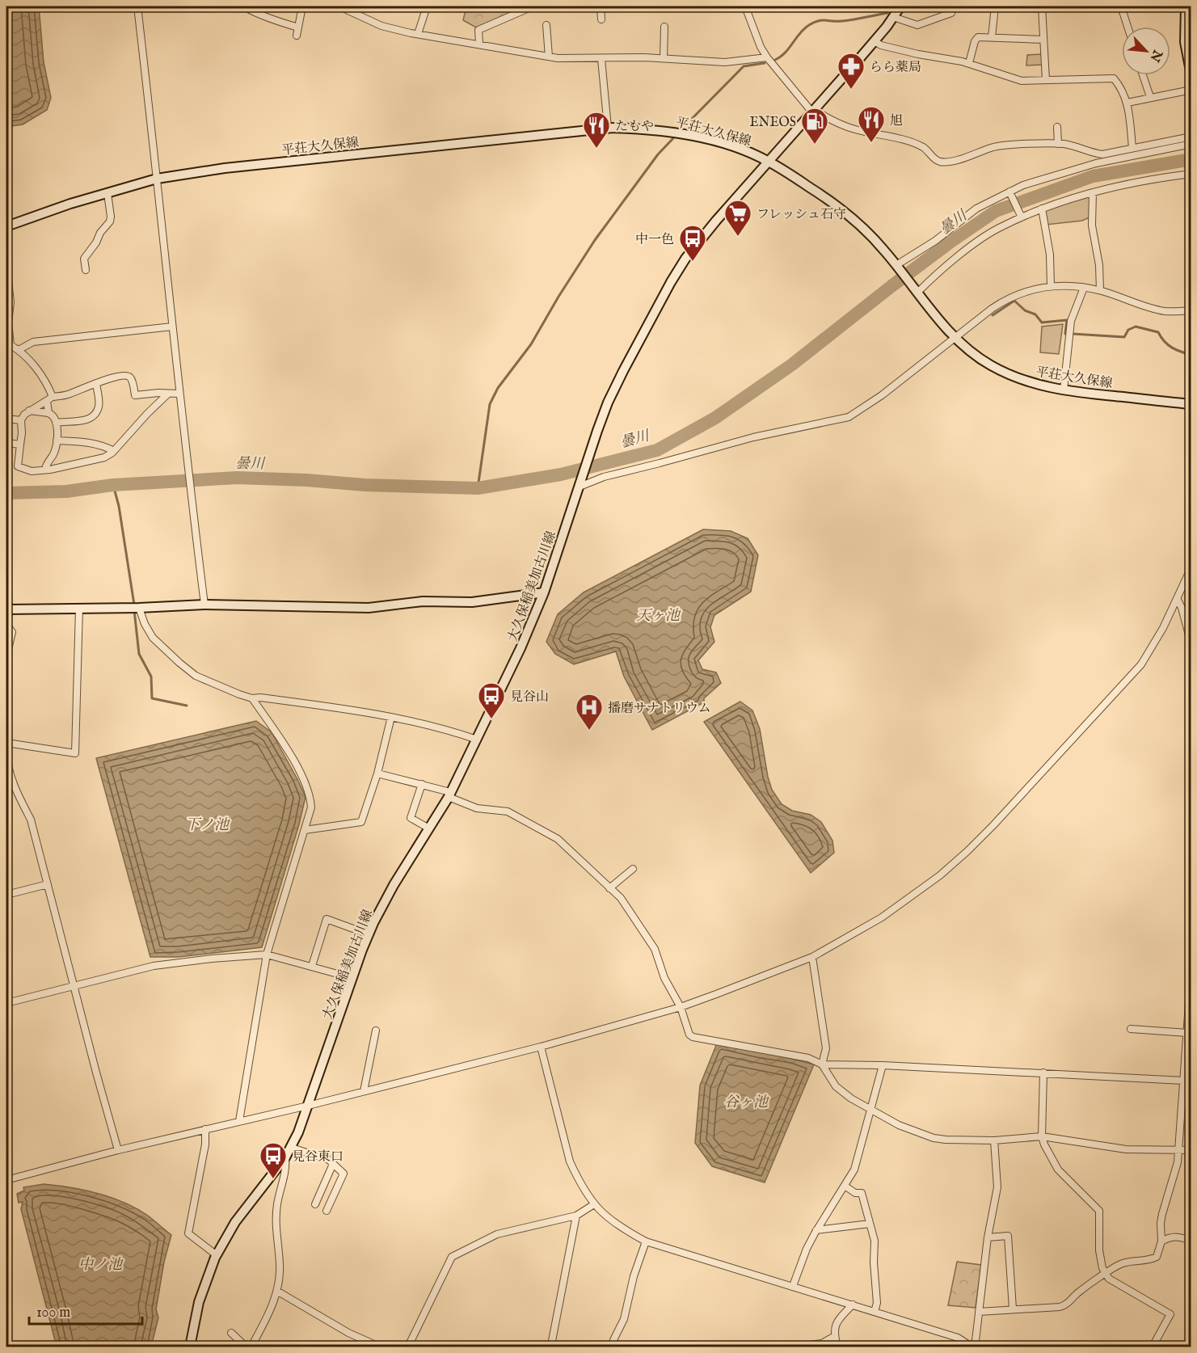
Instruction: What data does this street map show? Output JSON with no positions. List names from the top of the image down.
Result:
{
  "streets": {
    "main road": ["平荘大久保線", "大久保稲美加古川線"]
  },
  "crossings": [
    ["平荘大久保線", "大久保稲美加古川線"]
  ],
  "water": [
    "曇川",
    "天ヶ池",
    "下ノ池",
    "谷ヶ池",
    "中ノ池"
  ],
  "places": {
    "pharmacy": ["らら薬局"],
    "restaurant": ["旭", "たもや"],
    "fuel station": ["ENEOS"],
    "supermarket": ["フレッシュ石守"],
    "bus stop": ["中一色", "見谷山", "見谷東口"],
    "hospital": ["播磨サナトリウム"]
  },
  "scale_bar": "100 m",
  "north": "bottom right"
}
